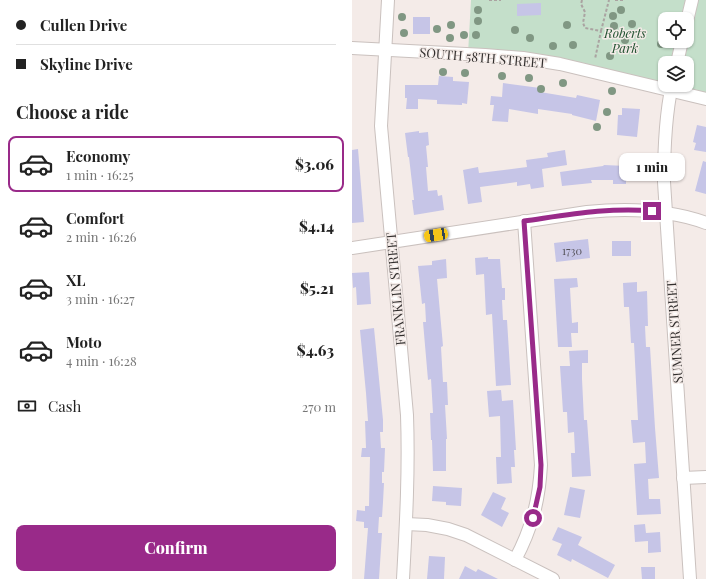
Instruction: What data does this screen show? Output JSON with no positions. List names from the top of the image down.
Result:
{
  "streets": {
    "street": ["SOUTH 58TH STREET", "FRANKLIN STREET", "SUMNER STREET"]
  },
  "crossings": [
    ["SOUTH 58TH STREET", "FRANKLIN STREET"]
  ],
  "parks": ["Roberts Park"],
  "house_numbers": ["1730"],
  "page": {
    "banner": ["Cullen Drive", "Skyline Drive"],
    "heading": "Choose a ride",
    "list": [
      {
        "name": "Economy",
        "note": "1 min · 16:25",
        "value": "$3.06"
      },
      {
        "name": "Comfort",
        "note": "2 min · 16:26",
        "value": "$4.14"
      },
      {
        "name": "XL",
        "note": "3 min · 16:27",
        "value": "$5.21"
      },
      {
        "name": "Moto",
        "note": "4 min · 16:28",
        "value": "$4.63"
      }
    ],
    "bubble": "1 min",
    "pay": ["Cash", "270 m"],
    "buttons": "Confirm"
  }
}
